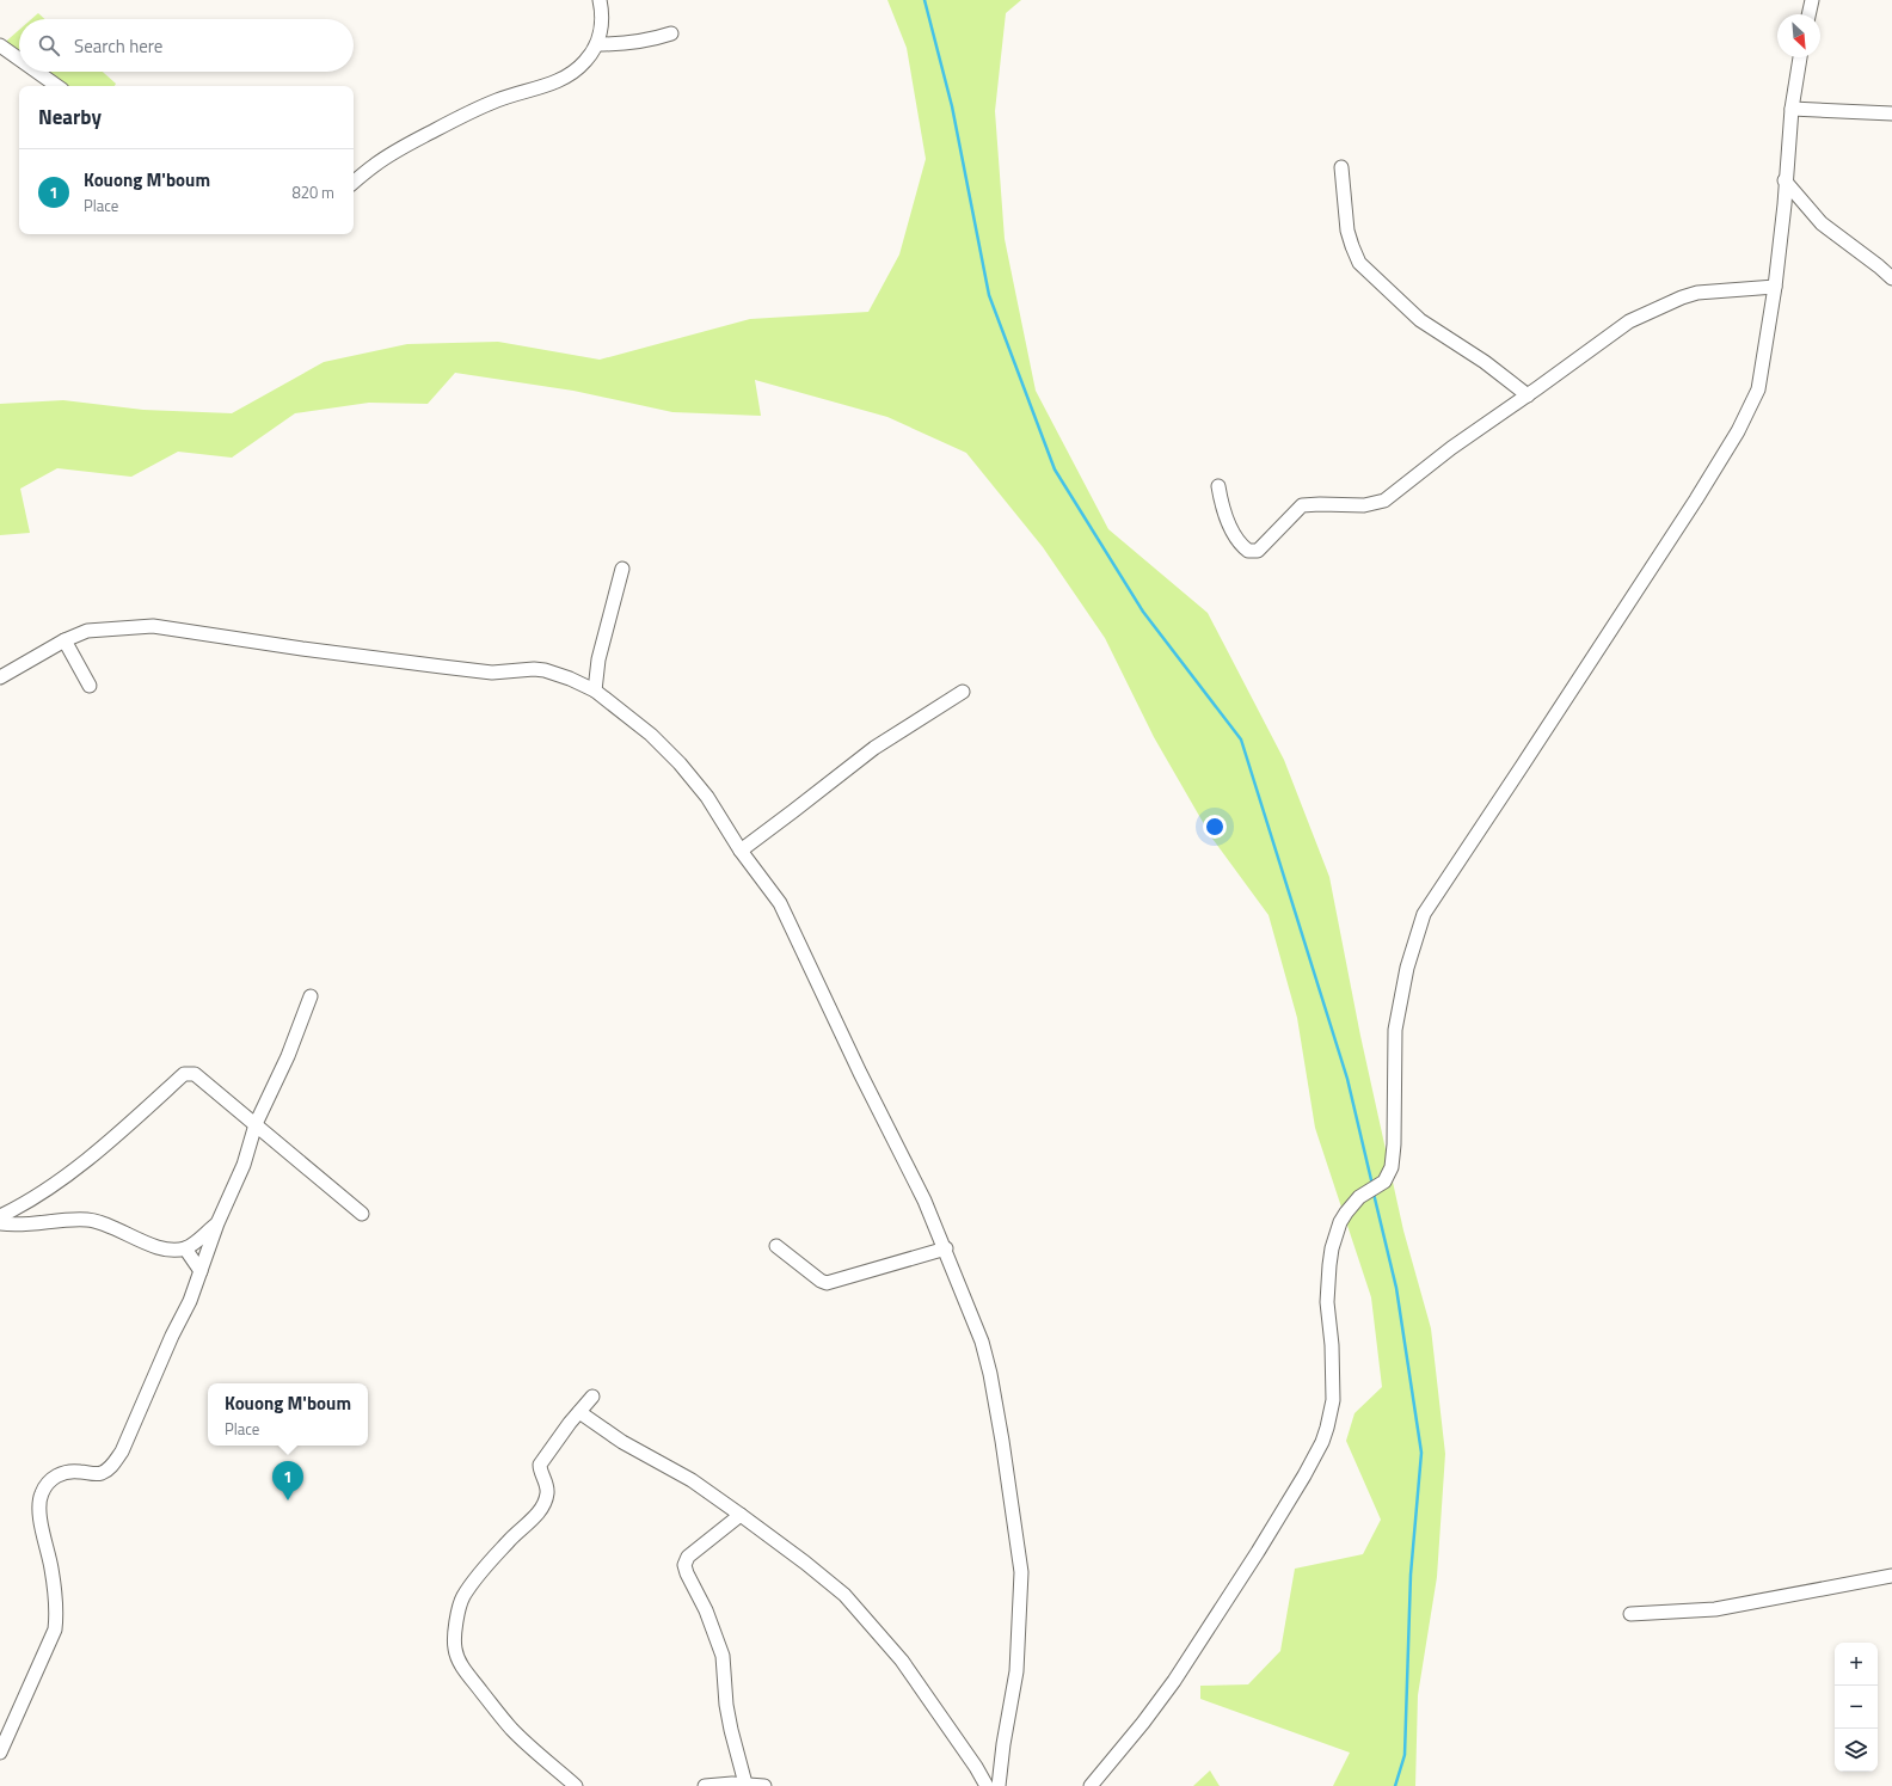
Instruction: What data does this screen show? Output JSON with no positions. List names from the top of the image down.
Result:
{
  "north": "bottom right",
  "page": {
    "search": "Search here",
    "heading": "Nearby",
    "list": [
      {
        "mark": "1",
        "name": "Kouong M'boum",
        "note": "Place",
        "value": "820 m"
      }
    ],
    "popup": ["Kouong M'boum", "Place"],
    "pins": "1",
    "map_buttons": ["+", "−"]
  }
}
